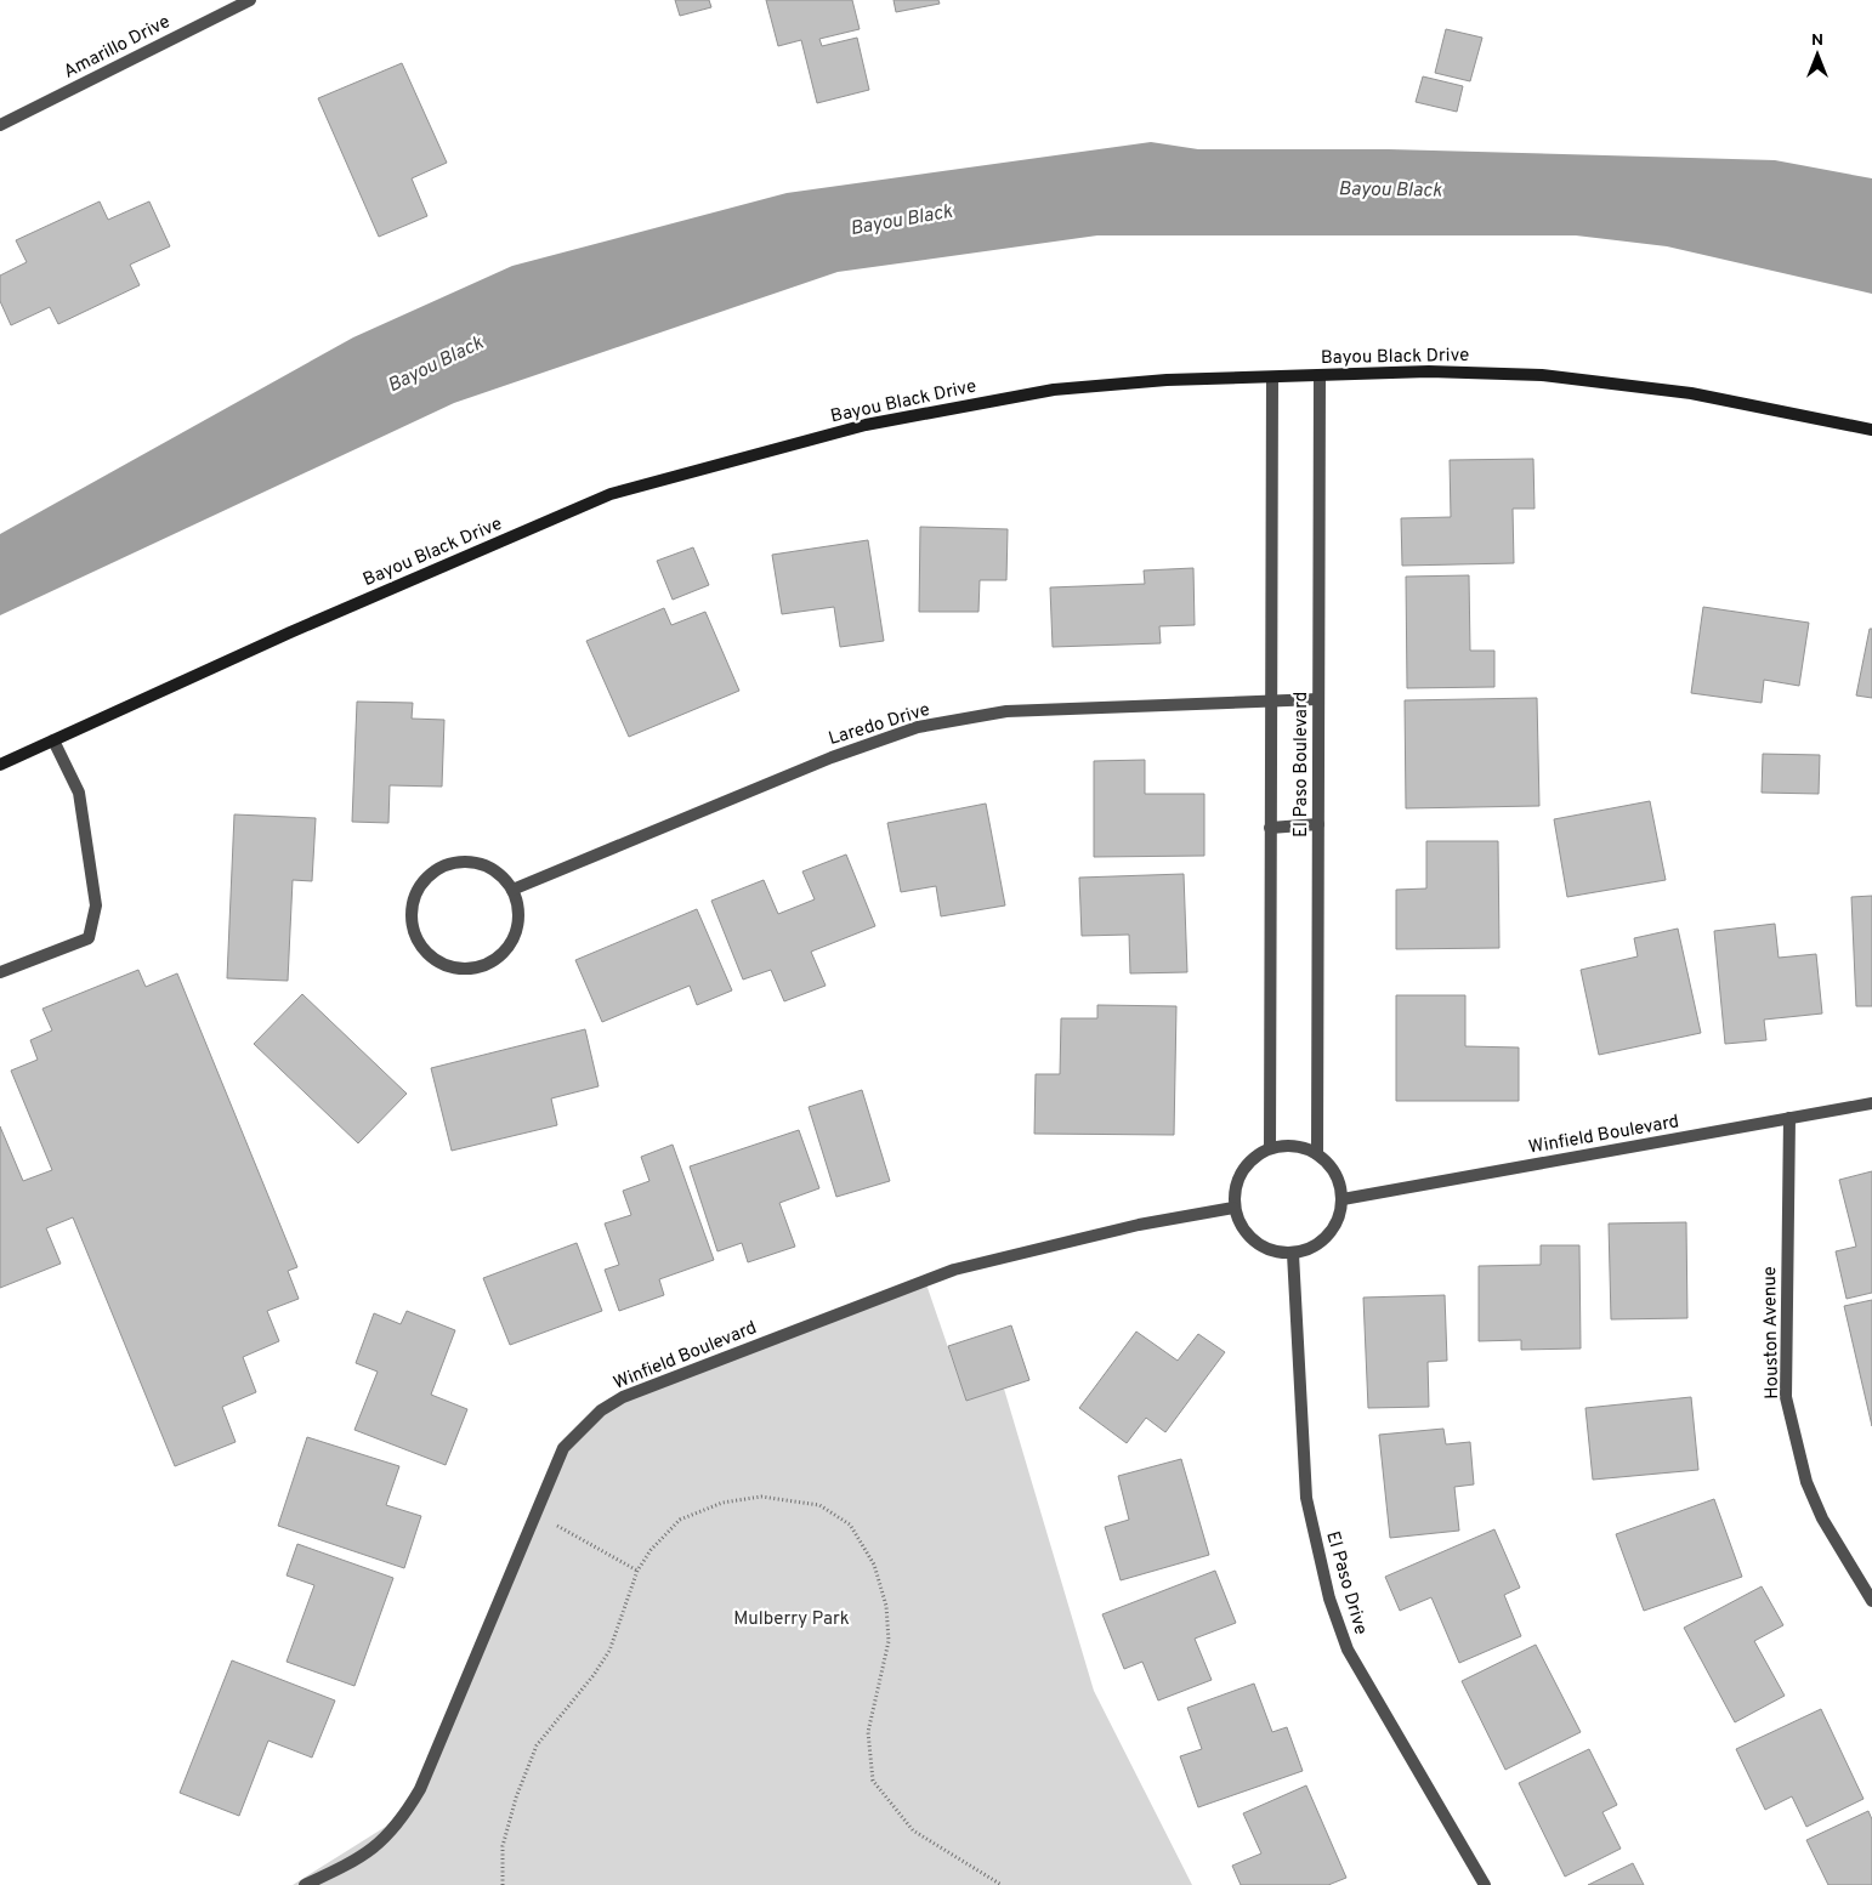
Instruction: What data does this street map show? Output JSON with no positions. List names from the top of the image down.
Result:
{
  "streets": {
    "main road": ["Bayou Black Drive"],
    "street": [
      "Amarillo Drive",
      "Laredo Drive",
      "El Paso Boulevard",
      "Winfield Boulevard",
      "Houston Avenue",
      "El Paso Drive"
    ]
  },
  "crossings": [
    ["Bayou Black Drive", "El Paso Boulevard"],
    ["Laredo Drive", "El Paso Boulevard"],
    ["El Paso Boulevard", "Winfield Boulevard"],
    ["El Paso Boulevard", "El Paso Drive"],
    ["Winfield Boulevard", "Houston Avenue"],
    ["Winfield Boulevard", "El Paso Drive"]
  ],
  "water": ["Bayou Black"],
  "parks": ["Mulberry Park"],
  "north": "top"
}
